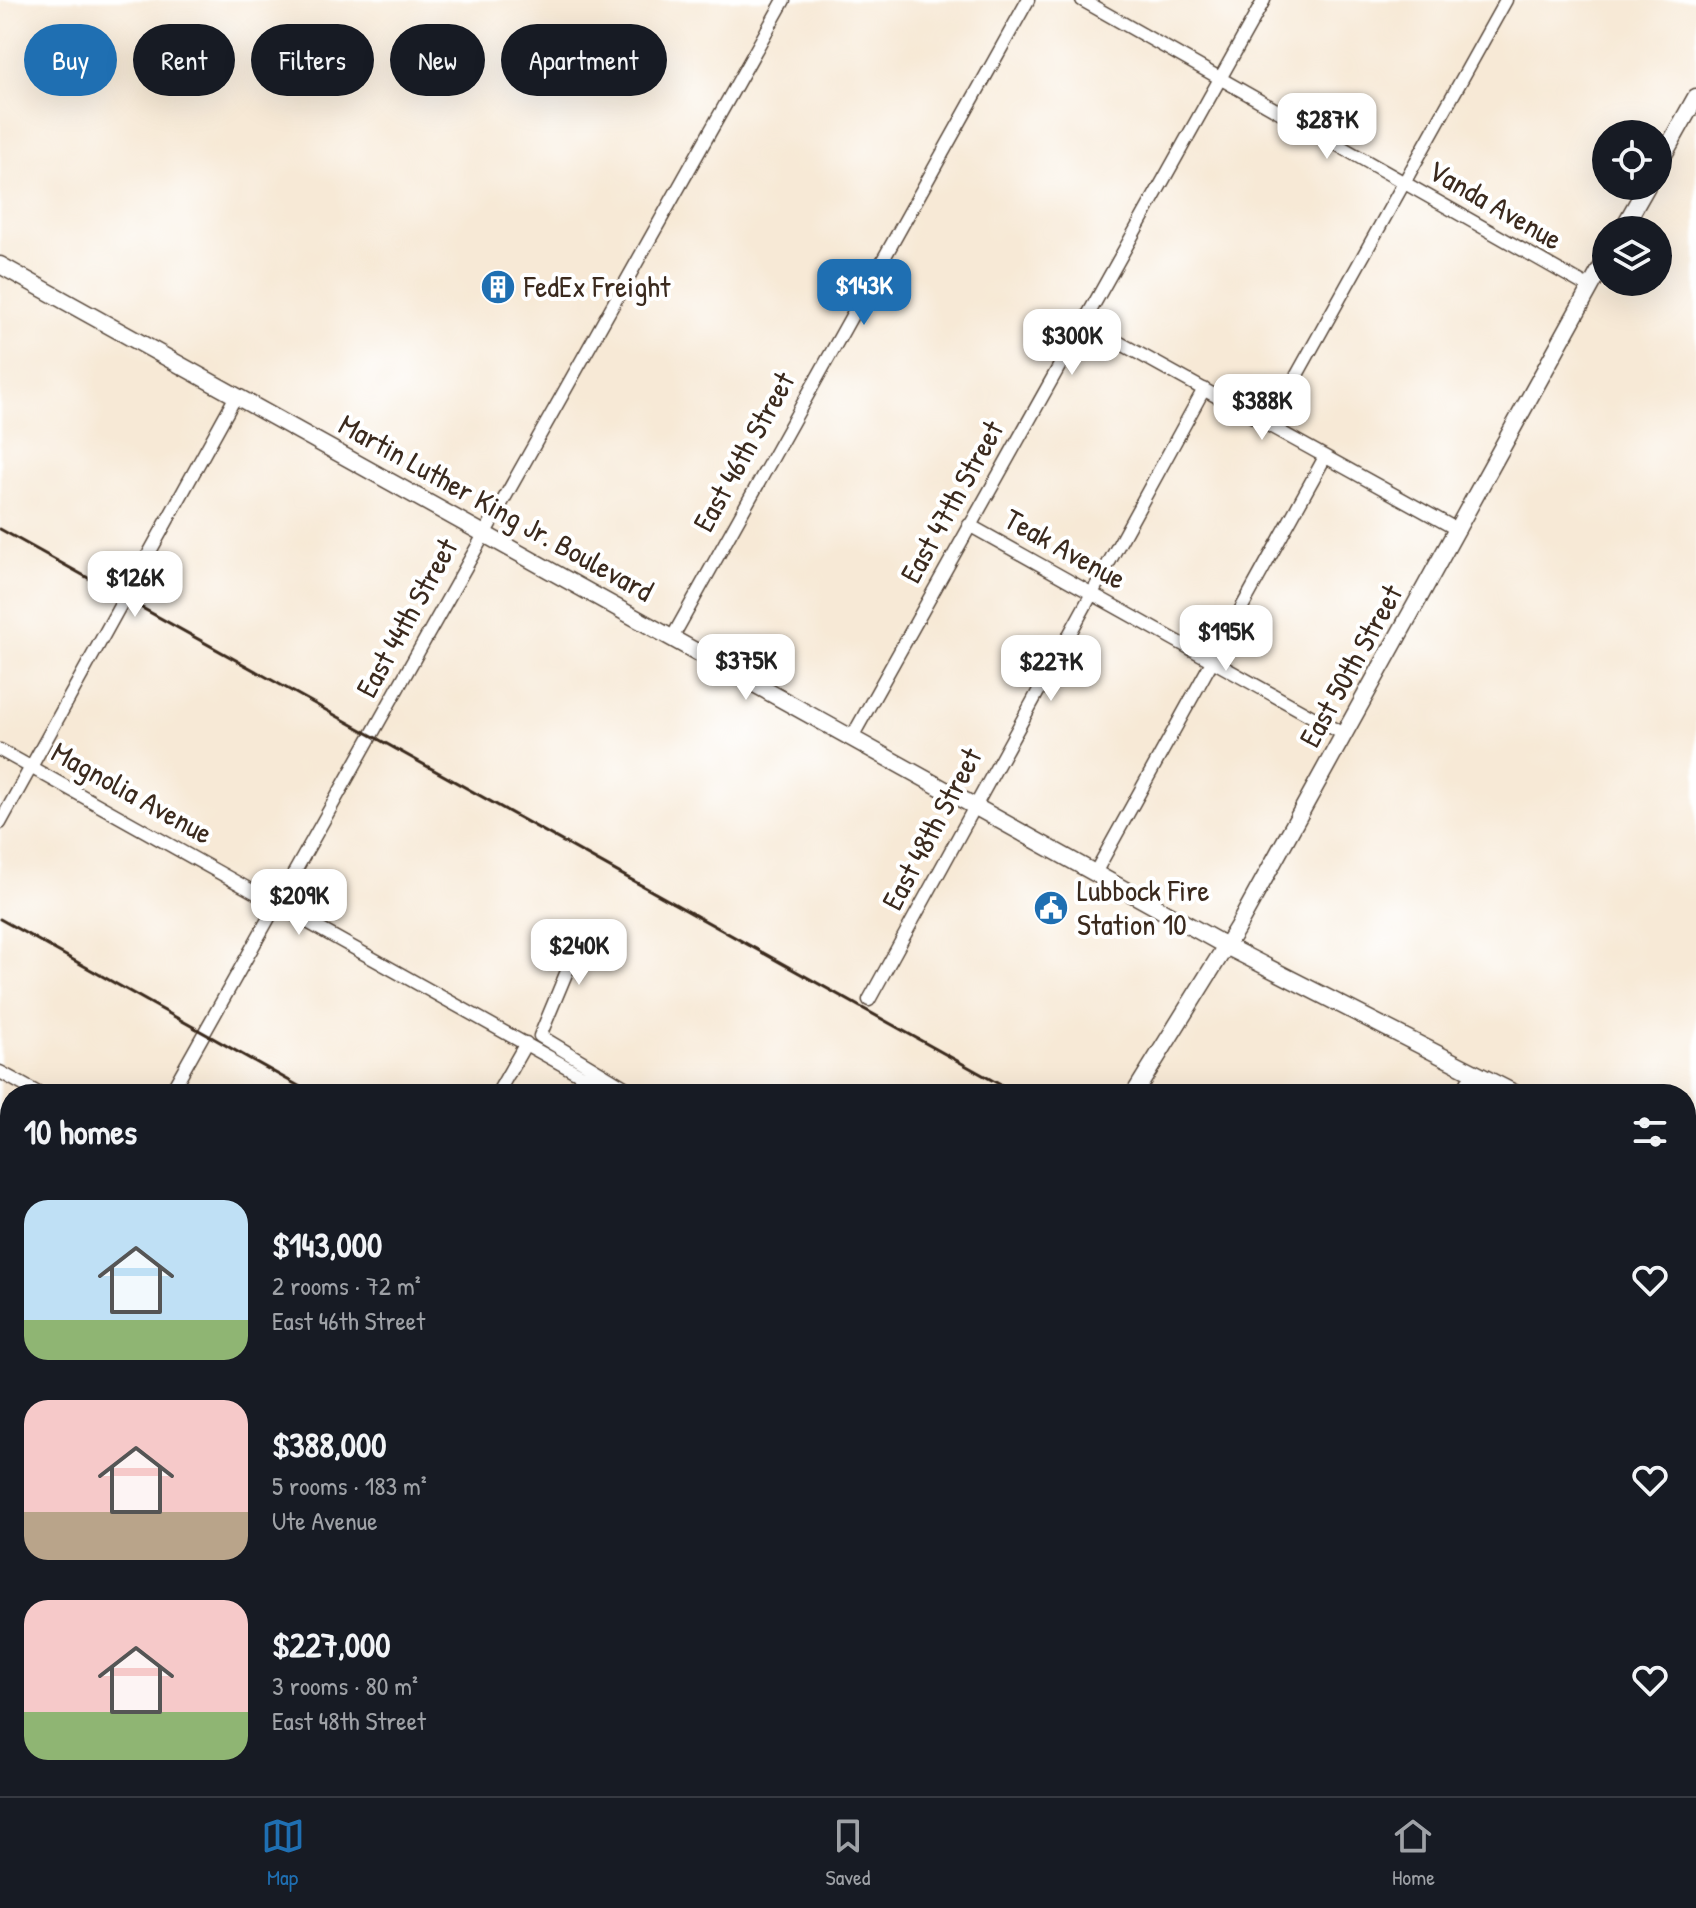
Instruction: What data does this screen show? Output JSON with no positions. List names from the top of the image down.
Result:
{
  "streets": {
    "main road": ["Martin Luther King Jr. Boulevard", "East 50th Street"],
    "street": [
      "Vanda Avenue",
      "East 46th Street",
      "East 47th Street",
      "Teak Avenue",
      "East 44th Street",
      "Magnolia Avenue",
      "East 48th Street"
    ]
  },
  "crossings": [
    ["Vanda Avenue", "East 47th Street"],
    ["Vanda Avenue", "East 50th Street"],
    ["East 46th Street", "Martin Luther King Jr. Boulevard"],
    ["East 47th Street", "Martin Luther King Jr. Boulevard"],
    ["East 47th Street", "Teak Avenue"],
    ["Martin Luther King Jr. Boulevard", "East 44th Street"],
    ["Martin Luther King Jr. Boulevard", "East 50th Street"],
    ["Martin Luther King Jr. Boulevard", "East 48th Street"],
    ["Teak Avenue", "East 50th Street"],
    ["Teak Avenue", "East 48th Street"],
    ["East 44th Street", "Magnolia Avenue"]
  ],
  "places": {
    "building": ["FedEx Freight"],
    "public building": ["Lubbock Fire Station 10"]
  },
  "page": {
    "chip": [
      "Buy",
      "Rent",
      "Filters",
      "New",
      "Apartment"
    ],
    "price": [
      "$287K",
      "$143K",
      "$300K",
      "$388K",
      "$126K",
      "$195K",
      "$375K",
      "$227K",
      "$209K",
      "$240K"
    ],
    "heading": "10 homes",
    "list": [
      {
        "name": "$143,000",
        "note": "2 rooms · 72 m² · East 46th Street"
      },
      {
        "name": "$388,000",
        "note": "5 rooms · 183 m² · Ute Avenue"
      },
      {
        "name": "$227,000",
        "note": "3 rooms · 80 m² · East 48th Street"
      }
    ],
    "tabs": ["Map", "Saved", "Home"]
  }
}
